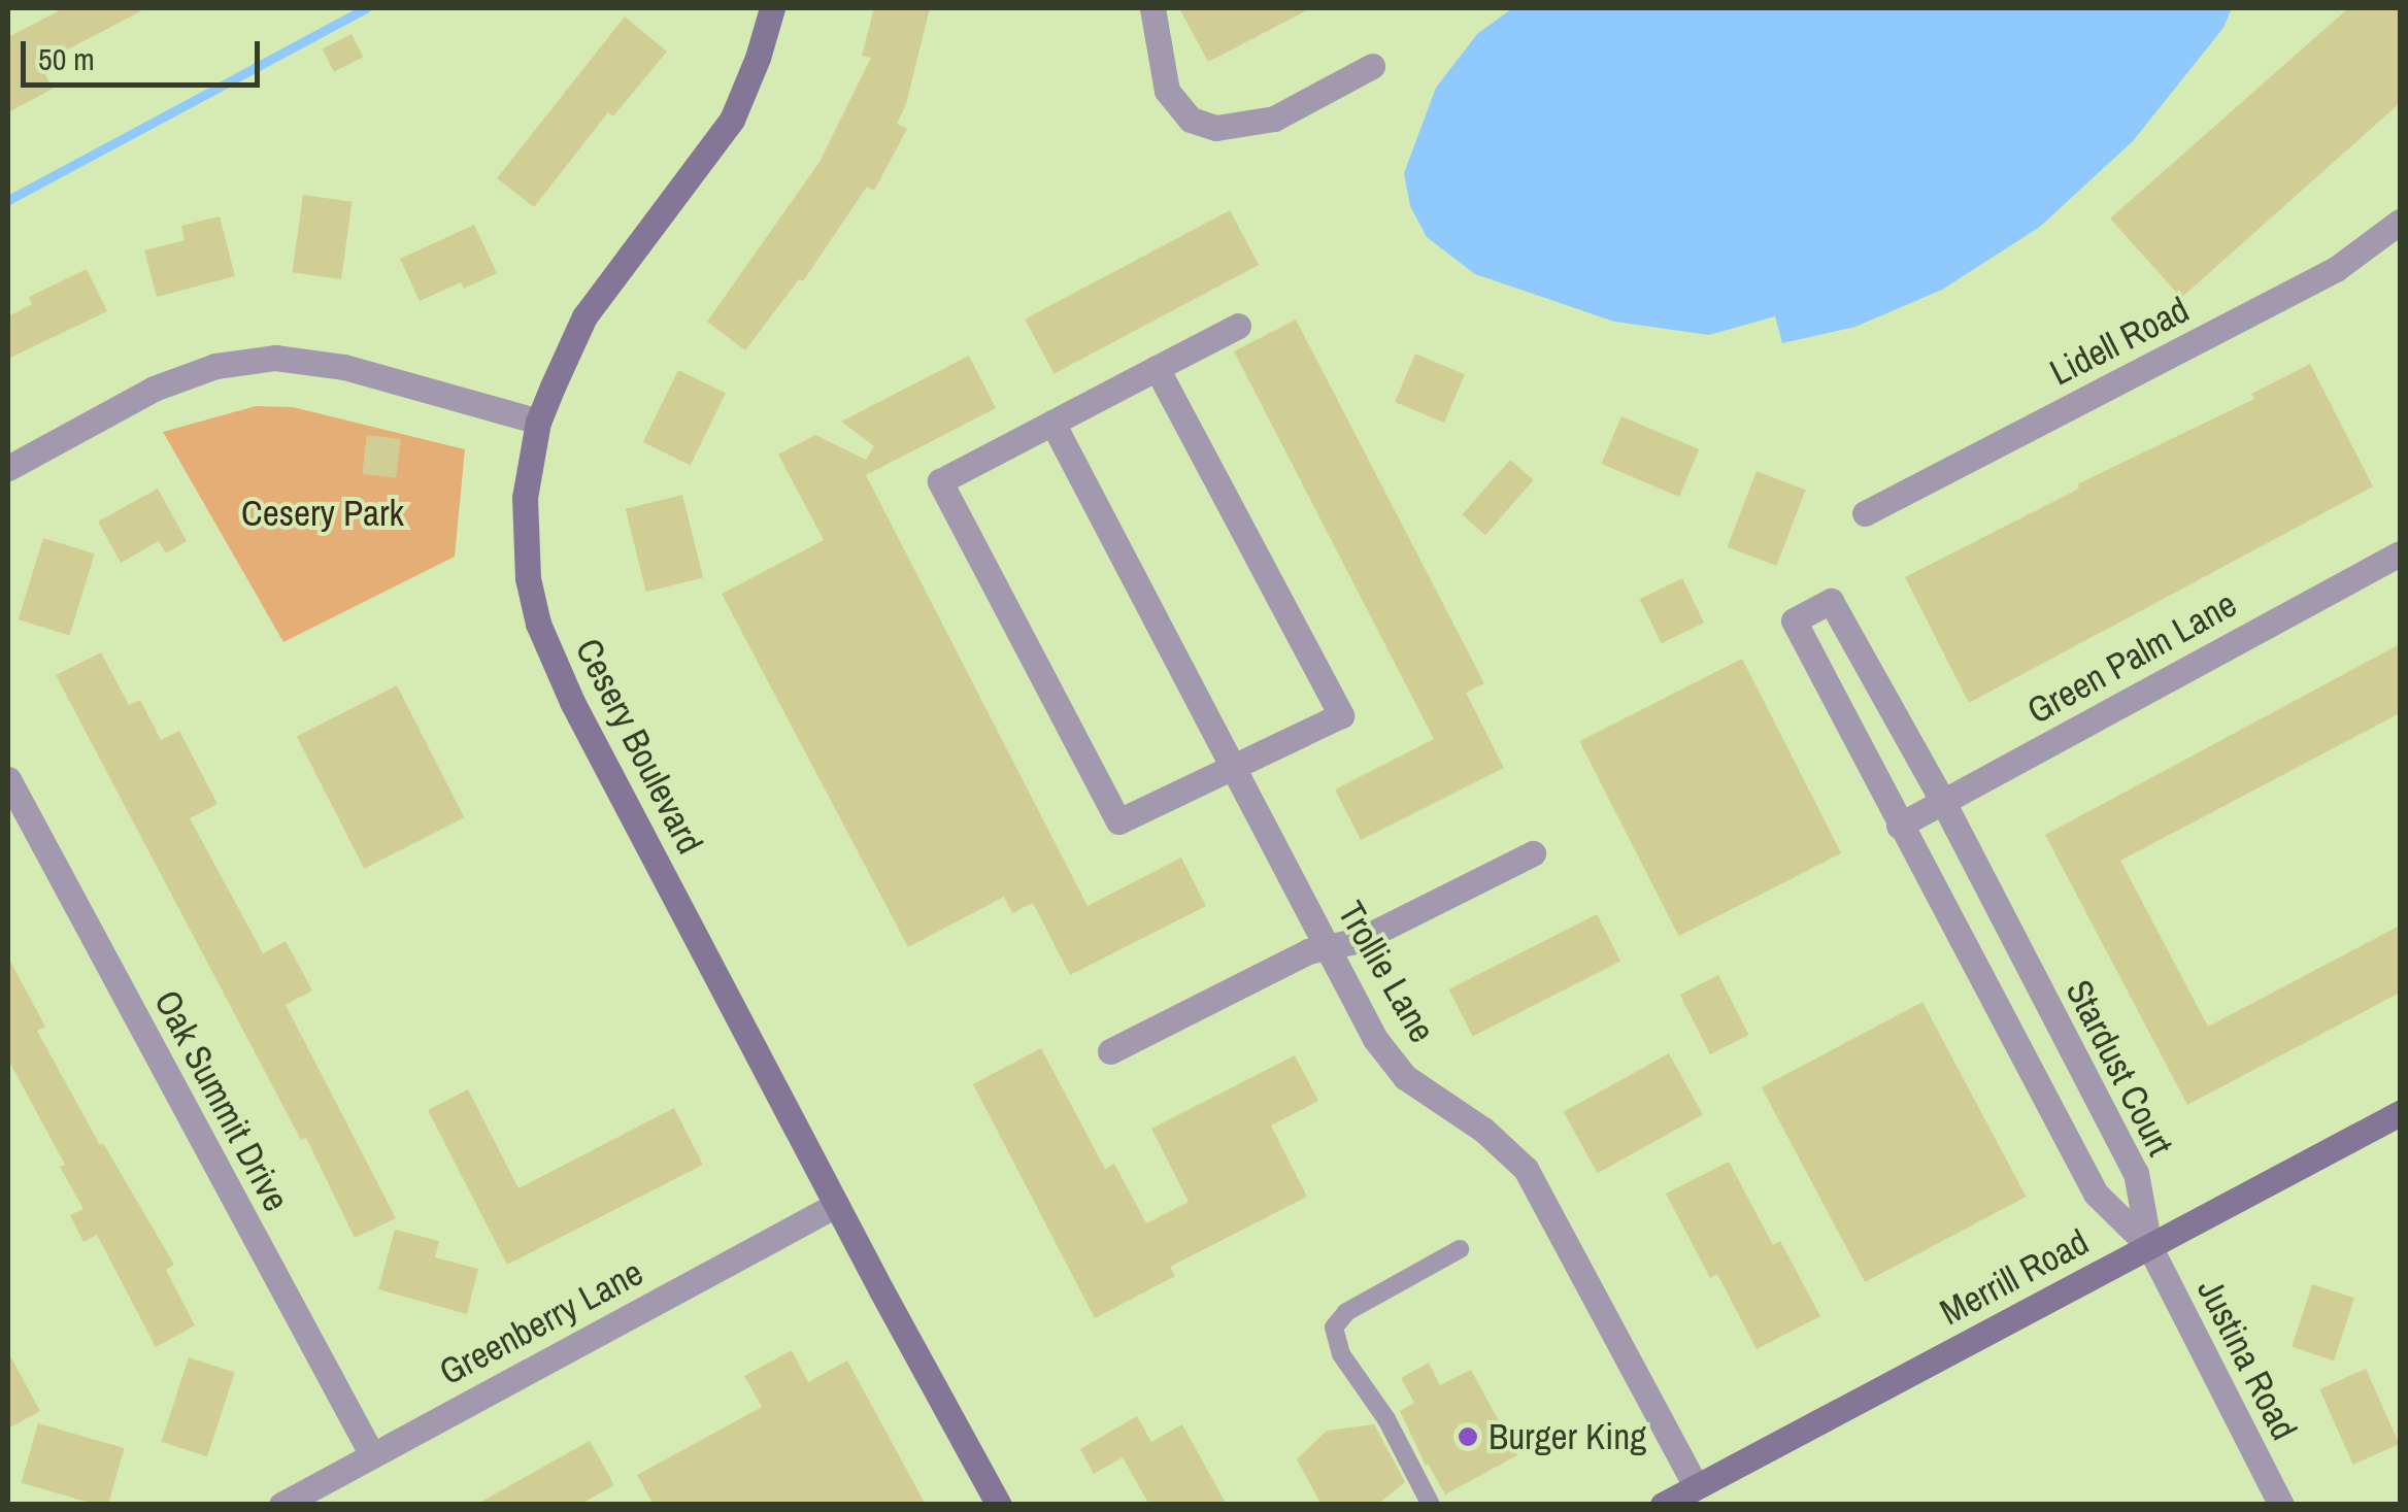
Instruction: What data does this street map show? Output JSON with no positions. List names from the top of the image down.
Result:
{
  "streets": {
    "main road": ["Cesery Boulevard", "Merrill Road"],
    "street": [
      "Lidell Road",
      "Green Palm Lane",
      "Trollie Lane",
      "Stardust Court",
      "Oak Summit Drive",
      "Greenberry Lane",
      "Justina Road"
    ]
  },
  "crossings": [
    ["Green Palm Lane", "Stardust Court"],
    ["Cesery Boulevard", "Greenberry Lane"],
    ["Trollie Lane", "Merrill Road"],
    ["Stardust Court", "Merrill Road"],
    ["Stardust Court", "Justina Road"],
    ["Oak Summit Drive", "Greenberry Lane"],
    ["Merrill Road", "Justina Road"]
  ],
  "parks": ["Cesery Park"],
  "places": ["Burger King"],
  "scale_bar": "50 m"
}
